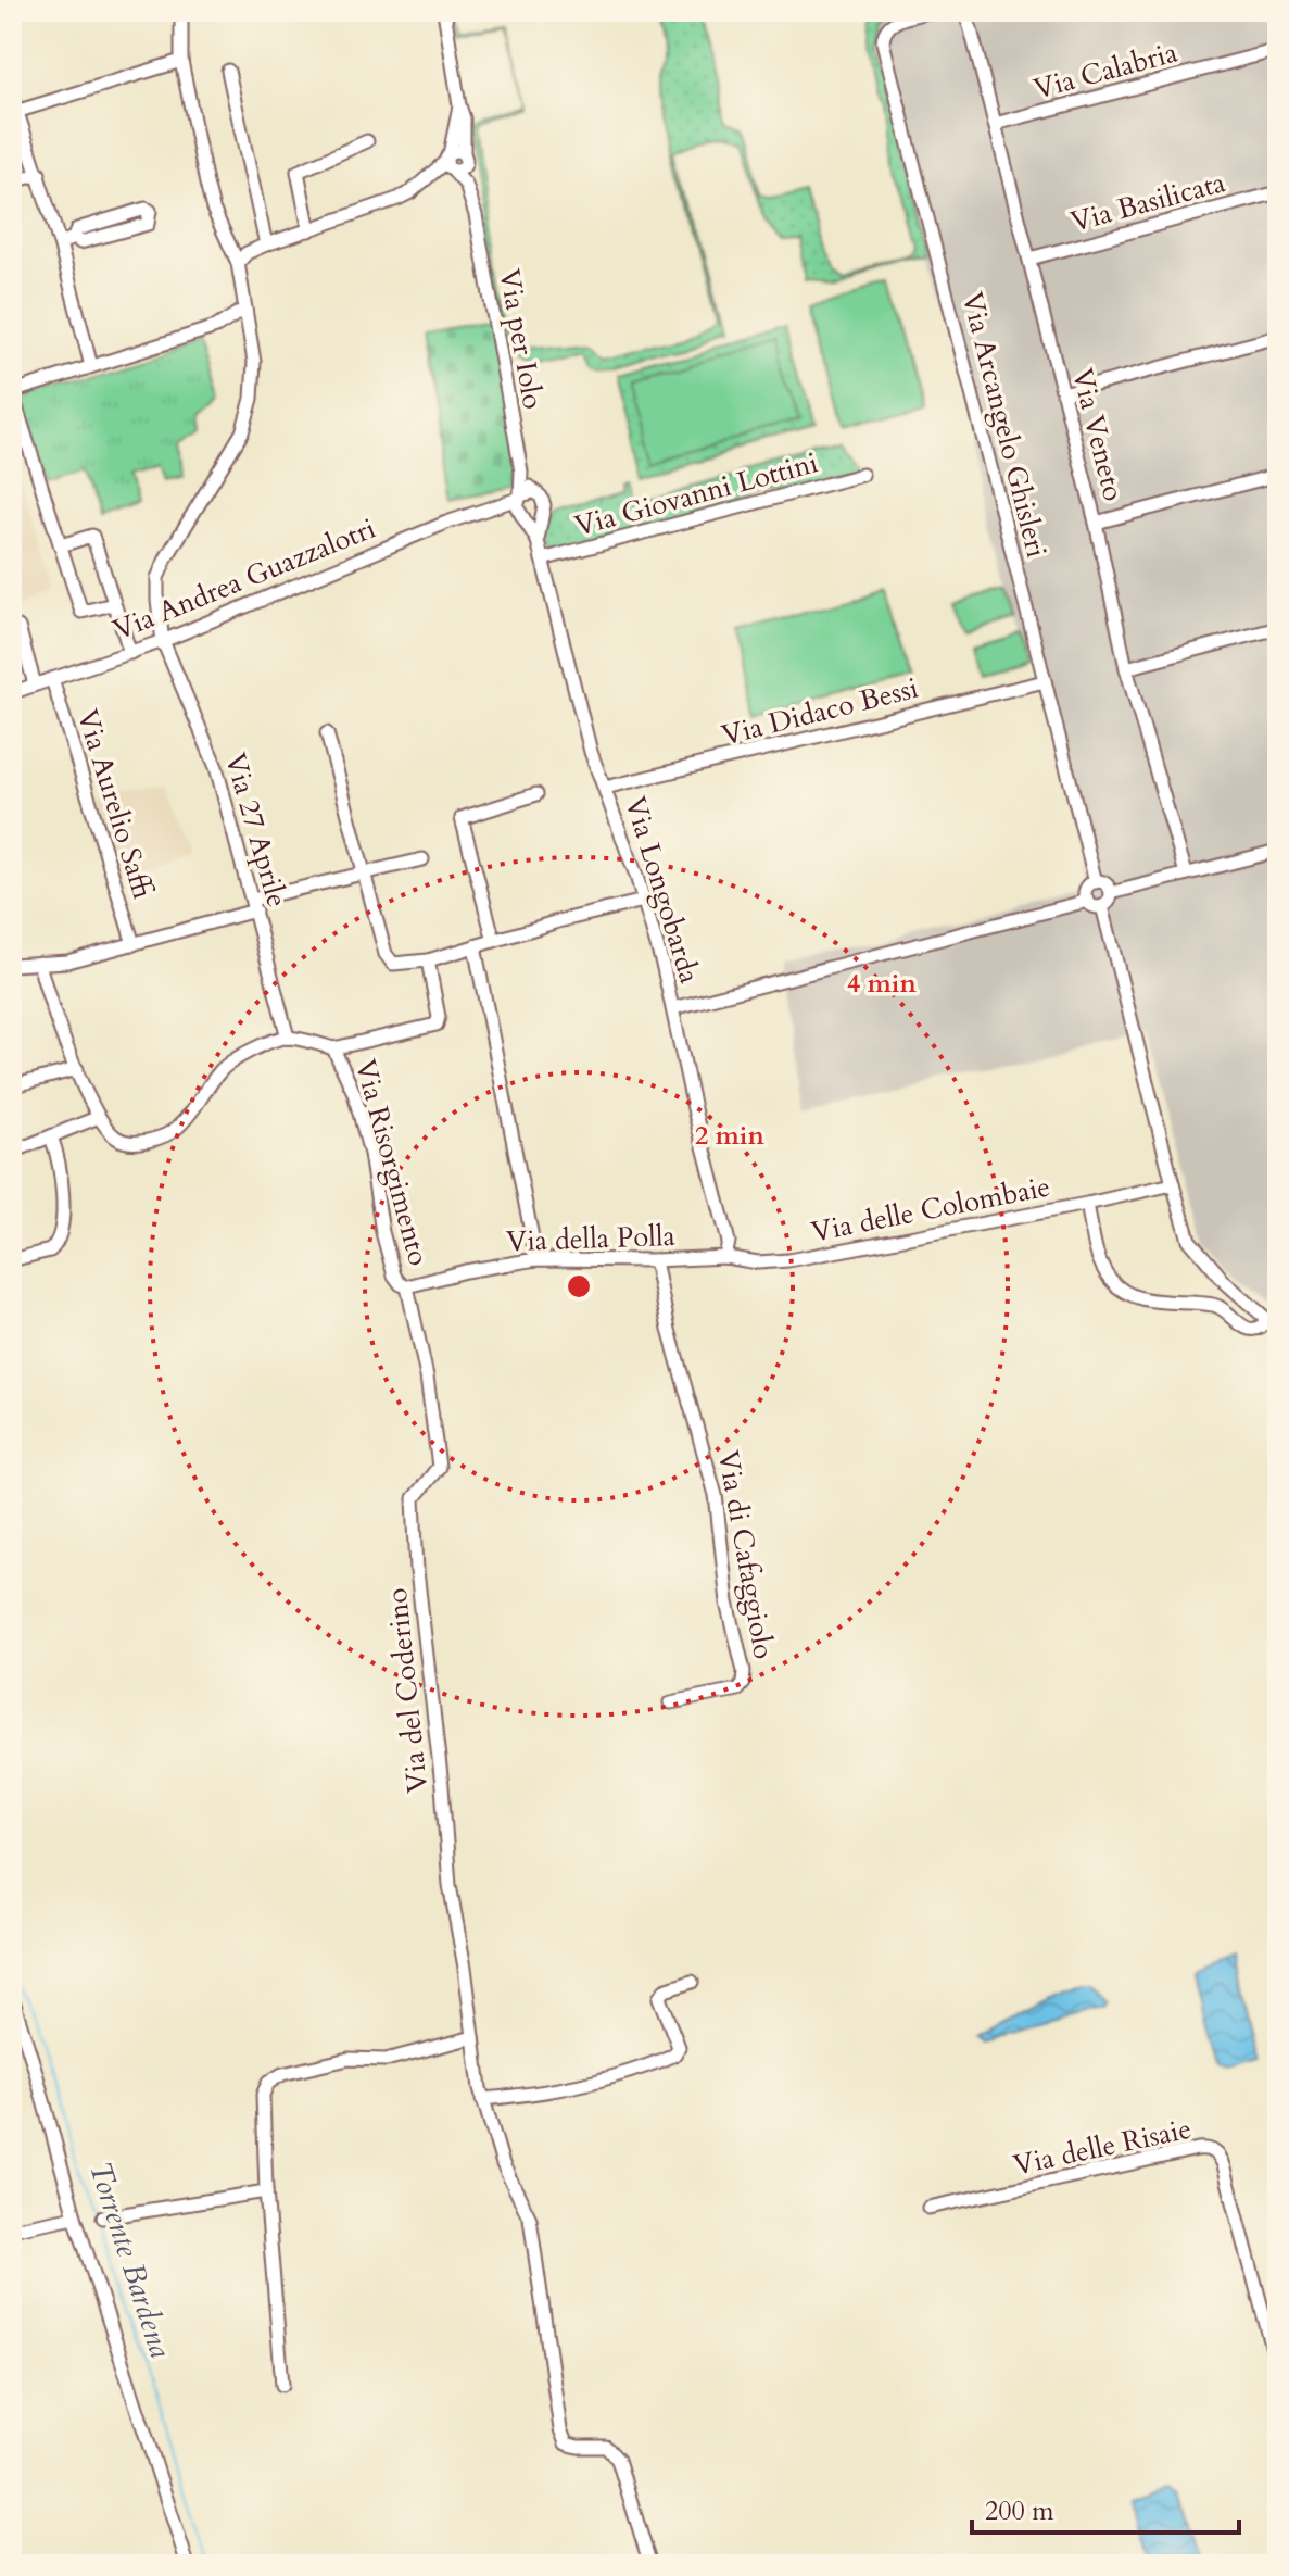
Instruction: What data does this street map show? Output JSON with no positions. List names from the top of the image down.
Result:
{
  "streets": {
    "street": [
      "Via Calabria",
      "Via Basilicata",
      "Via per Iolo",
      "Via Arcangelo Ghisleri",
      "Via Veneto",
      "Via Giovanni Lottini",
      "Via Andrea Guazzalotri",
      "Via Didaco Bessi",
      "Via Aurelio Saffi",
      "Via 27 Aprile",
      "Via Longobarda",
      "Via Risorgimento",
      "Via delle Colombaie",
      "Via della Polla",
      "Via di Cafaggiolo",
      "Via del Coderino",
      "Via delle Risaie"
    ]
  },
  "crossings": [
    ["Via Calabria", "Via Veneto"],
    ["Via Basilicata", "Via Veneto"],
    ["Via per Iolo", "Via Andrea Guazzalotri"],
    ["Via per Iolo", "Via Longobarda"],
    ["Via Arcangelo Ghisleri", "Via Didaco Bessi"],
    ["Via Giovanni Lottini", "Via Longobarda"],
    ["Via Andrea Guazzalotri", "Via Aurelio Saffi"],
    ["Via Andrea Guazzalotri", "Via 27 Aprile"],
    ["Via Andrea Guazzalotri", "Via Longobarda"],
    ["Via Didaco Bessi", "Via Longobarda"],
    ["Via Longobarda", "Via delle Colombaie"],
    ["Via Longobarda", "Via della Polla"],
    ["Via Risorgimento", "Via della Polla"],
    ["Via Risorgimento", "Via del Coderino"],
    ["Via delle Colombaie", "Via della Polla"],
    ["Via della Polla", "Via di Cafaggiolo"],
    ["Via della Polla", "Via del Coderino"]
  ],
  "water": ["Torrente Bardena"],
  "scale_bar": "200 m",
  "rings": ["4 min", "2 min"]
}
